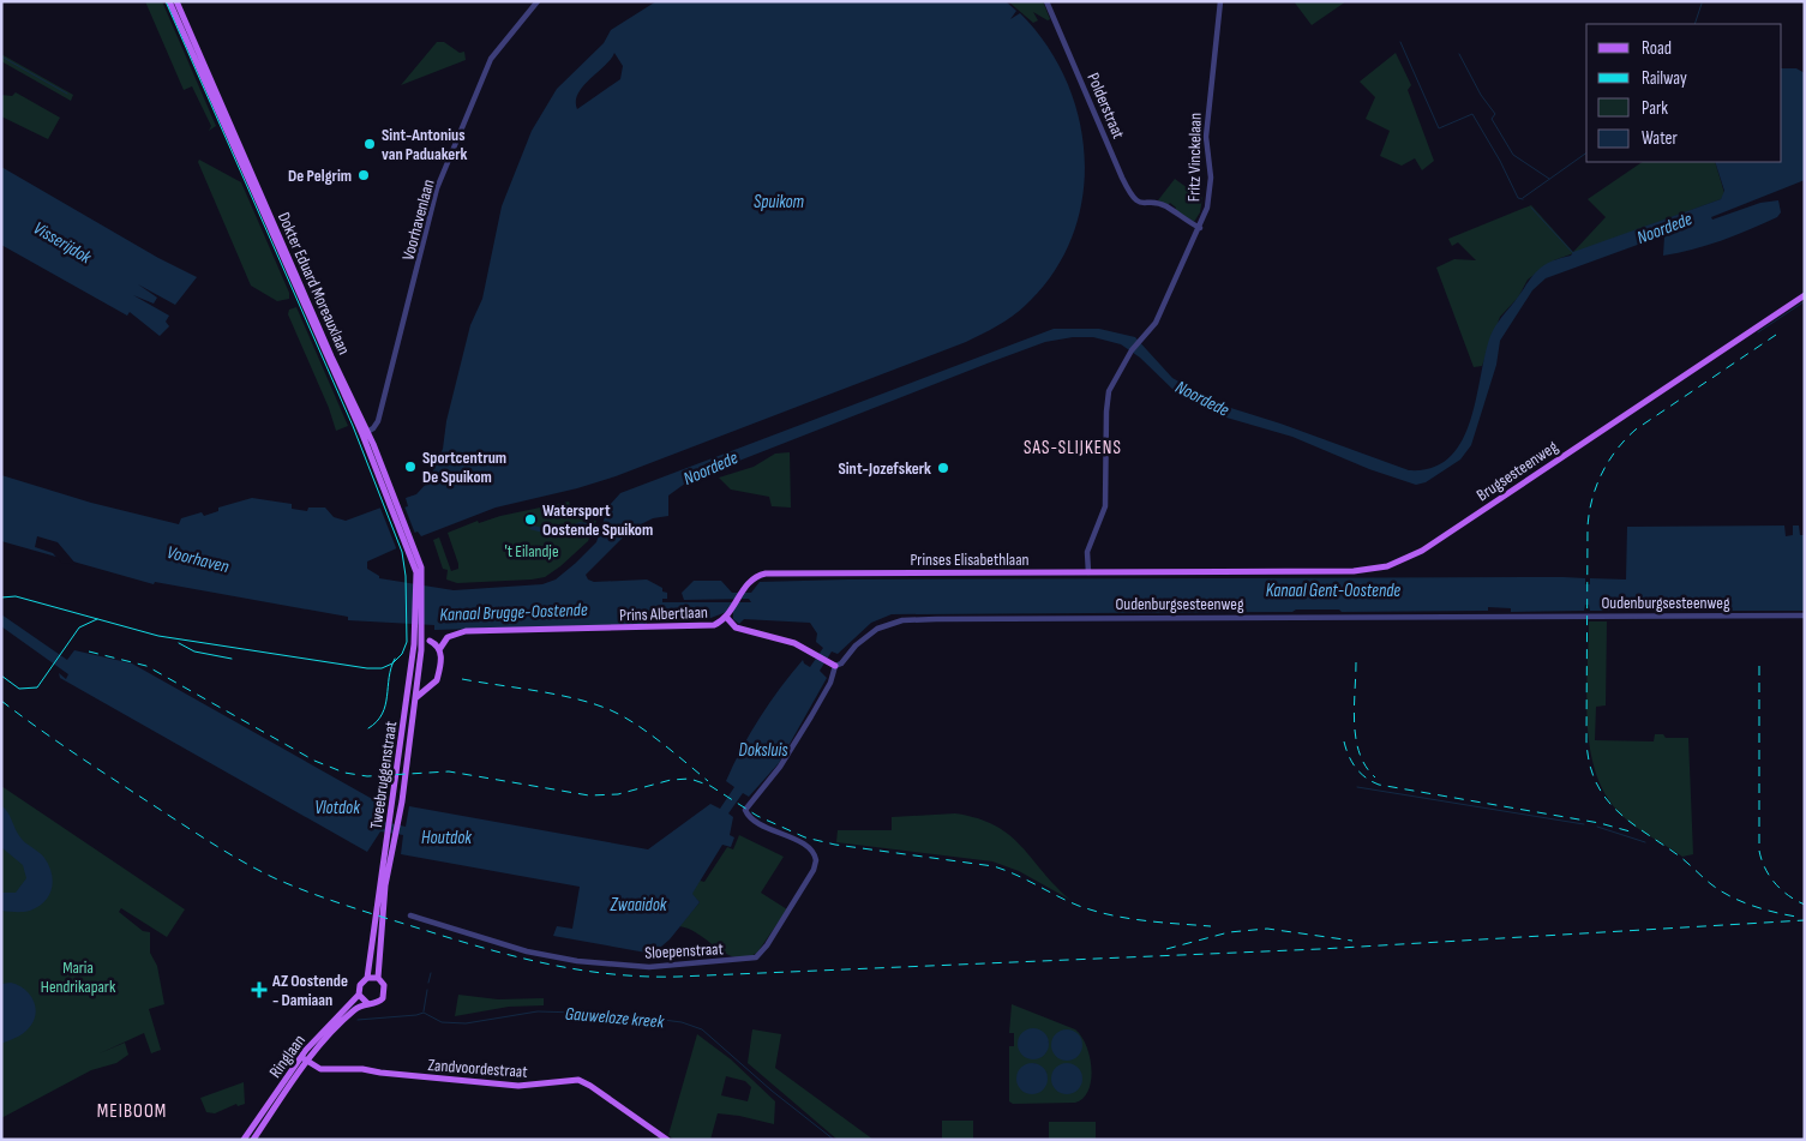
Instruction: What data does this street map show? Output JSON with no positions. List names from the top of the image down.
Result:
{
  "streets": {
    "main road": [
      "Dokter Eduard Moreauxlaan",
      "Brugsesteenweg",
      "Prinses Elisabethlaan",
      "Prins Albertlaan",
      "Tweebruggenstraat",
      "Ringlaan",
      "Zandvoordestraat"
    ],
    "street": [
      "Polderstraat",
      "Fritz Vinckelaan",
      "Voorhavenlaan",
      "Oudenburgsesteenweg",
      "Sloepenstraat"
    ]
  },
  "crossings": [
    ["Polderstraat", "Fritz Vinckelaan"],
    ["Fritz Vinckelaan", "Prinses Elisabethlaan"],
    ["Voorhavenlaan", "Dokter Eduard Moreauxlaan"],
    ["Dokter Eduard Moreauxlaan", "Tweebruggenstraat"],
    ["Brugsesteenweg", "Prinses Elisabethlaan"],
    ["Prinses Elisabethlaan", "Prins Albertlaan"],
    ["Oudenburgsesteenweg", "Prins Albertlaan"],
    ["Oudenburgsesteenweg", "Sloepenstraat"],
    ["Prins Albertlaan", "Tweebruggenstraat"],
    ["Prins Albertlaan", "Sloepenstraat"],
    ["Tweebruggenstraat", "Ringlaan"],
    ["Ringlaan", "Zandvoordestraat"]
  ],
  "districts": ["SAS-SLIJKENS", "MEIBOOM"],
  "water": [
    "Spuikom",
    "Noordede",
    "Visserijdok",
    "Voorhaven",
    "Kanaal Gent-Oostende",
    "Kanaal Brugge-Oostende",
    "Doksluis",
    "Vlotdok",
    "Houtdok",
    "Zwaaidok",
    "Gauweloze kreek"
  ],
  "parks": ["'t Eilandje", "Maria Hendrikapark"],
  "places": {
    "other": [
      "Sint-Antonius van Paduakerk",
      "De Pelgrim",
      "Sportcentrum De Spuikom",
      "Sint-Jozefskerk",
      "Watersport Oostende Spuikom"
    ],
    "health": ["AZ Oostende - Damiaan"]
  },
  "legend": [
    "Road",
    "Railway",
    "Park",
    "Water"
  ]
}
